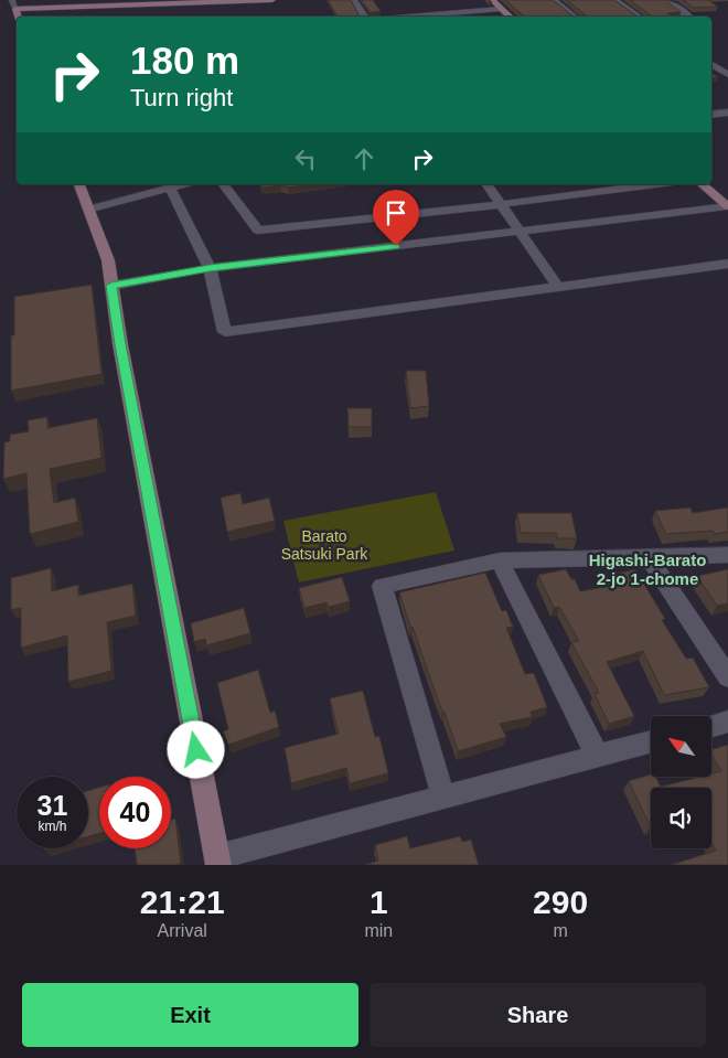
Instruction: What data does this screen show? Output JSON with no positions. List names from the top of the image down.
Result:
{
  "districts": ["Higashi-Barato 2-jo 1-chome"],
  "parks": ["Barato Satsuki Park"],
  "north": "top left",
  "page": {
    "turn": ["180 m", "Turn right"],
    "speed": "31 km/h",
    "limit": "40",
    "eta": [
      "21:21",
      "Arrival",
      "1",
      "min",
      "290",
      "m"
    ],
    "buttons": ["Exit", "Share"]
  }
}
